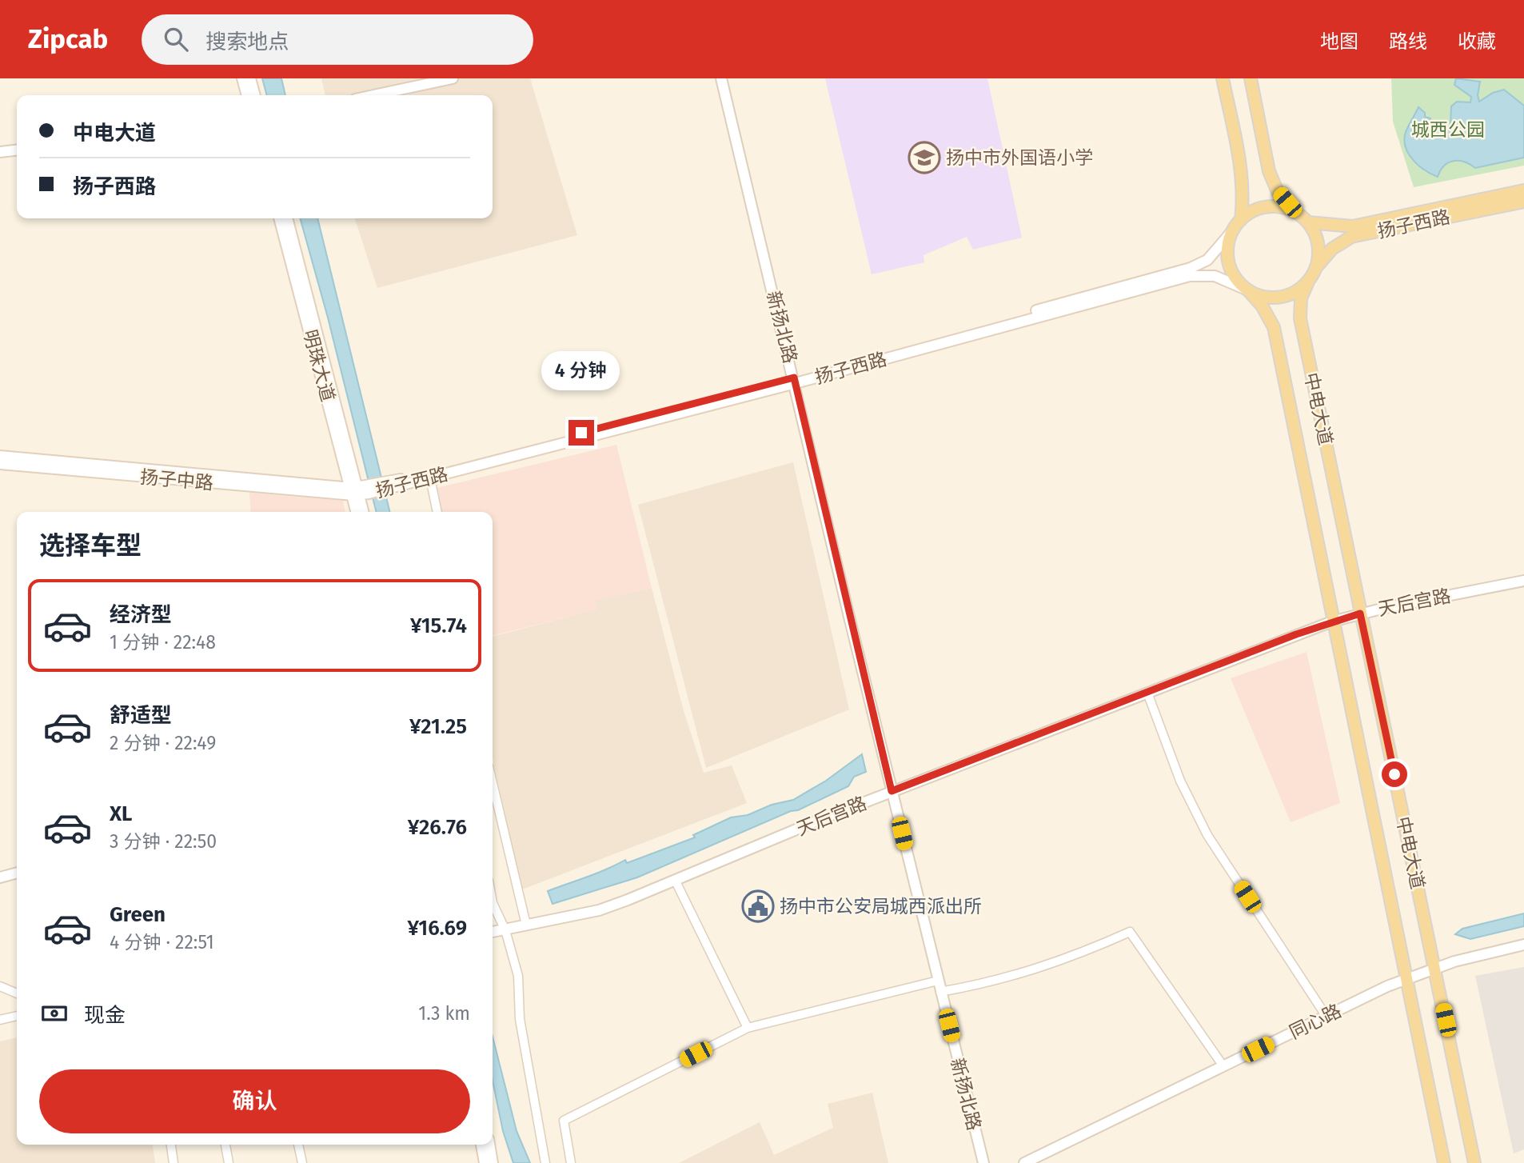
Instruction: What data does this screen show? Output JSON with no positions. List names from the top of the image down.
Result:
{
  "streets": {
    "main road": [
      "扬子西路",
      "新扬北路",
      "明珠大道",
      "中电大道",
      "扬子中路",
      "天后宫路",
      "同心路"
    ]
  },
  "crossings": [
    ["扬子西路", "新扬北路"],
    ["扬子西路", "明珠大道"],
    ["扬子西路", "中电大道"],
    ["扬子西路", "扬子中路"],
    ["新扬北路", "天后宫路"],
    ["明珠大道", "扬子中路"],
    ["中电大道", "天后宫路"],
    ["中电大道", "同心路"]
  ],
  "parks": ["城西公园"],
  "places": {
    "school or university": ["扬中市外国语小学"],
    "public building": ["扬中市公安局城西派出所"]
  },
  "page": {
    "header": "Zipcab",
    "search": "搜索地点",
    "nav": ["地图", "路线", "收藏"],
    "banner": ["中电大道", "扬子西路"],
    "bubble": "4 分钟",
    "heading": "选择车型",
    "list": [
      {
        "name": "经济型",
        "note": "1 分钟 · 22:48",
        "value": "¥15.74"
      },
      {
        "name": "舒适型",
        "note": "2 分钟 · 22:49",
        "value": "¥21.25"
      },
      {
        "name": "XL",
        "note": "3 分钟 · 22:50",
        "value": "¥26.76"
      },
      {
        "name": "Green",
        "note": "4 分钟 · 22:51",
        "value": "¥16.69"
      }
    ],
    "pay": ["现金", "1.3 km"],
    "buttons": "确认"
  }
}
